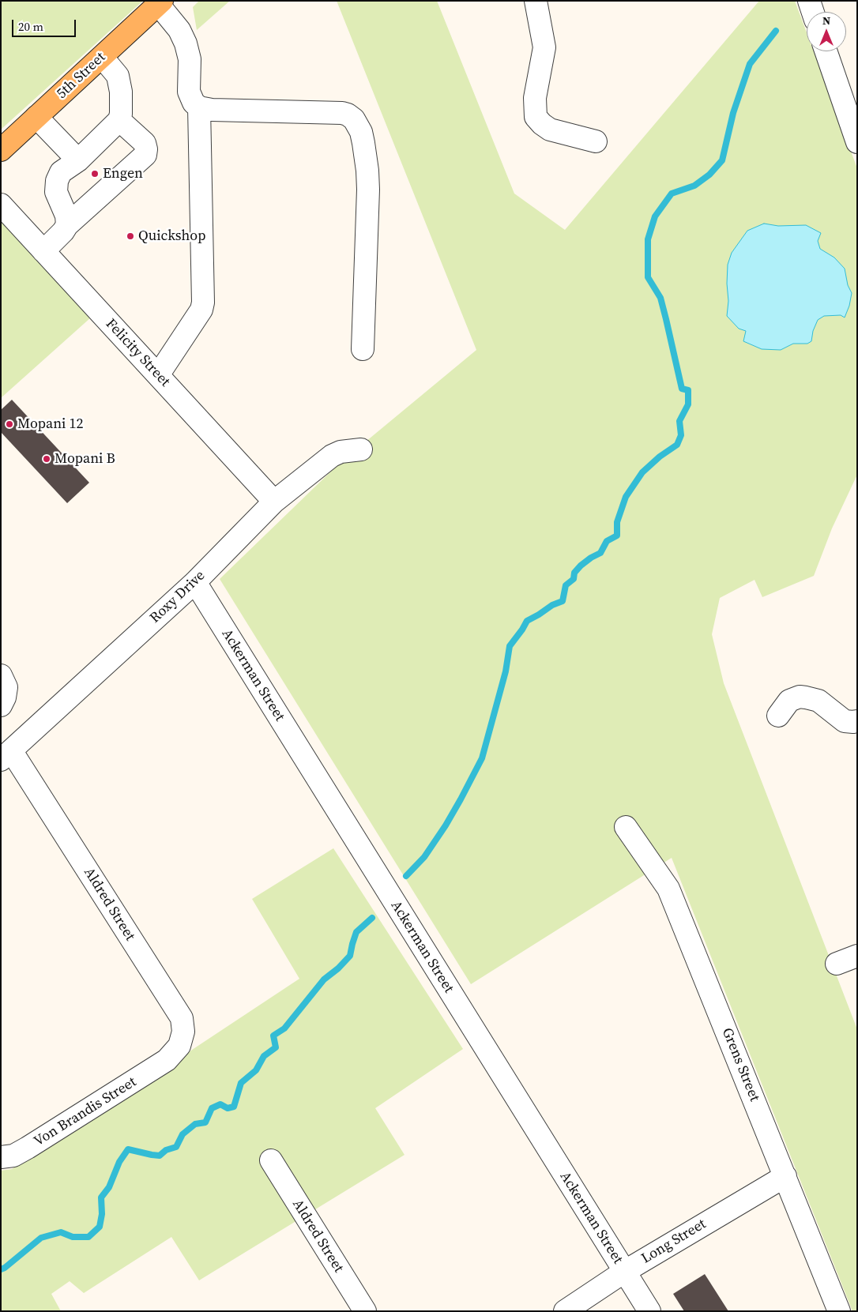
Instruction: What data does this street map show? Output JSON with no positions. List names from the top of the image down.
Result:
{
  "streets": {
    "main road": ["5th Street"],
    "street": [
      "Felicity Street",
      "Roxy Drive",
      "Ackerman Street",
      "Aldred Street",
      "Grens Street",
      "Von Brandis Street",
      "Long Street"
    ]
  },
  "crossings": [
    ["Felicity Street", "Roxy Drive"],
    ["Roxy Drive", "Ackerman Street"],
    ["Roxy Drive", "Aldred Street"],
    ["Ackerman Street", "Long Street"],
    ["Aldred Street", "Von Brandis Street"],
    ["Grens Street", "Long Street"]
  ],
  "places": [
    "Engen",
    "Quickshop",
    "Mopani 12",
    "Mopani B"
  ],
  "scale_bar": "20 m",
  "north": "top"
}
